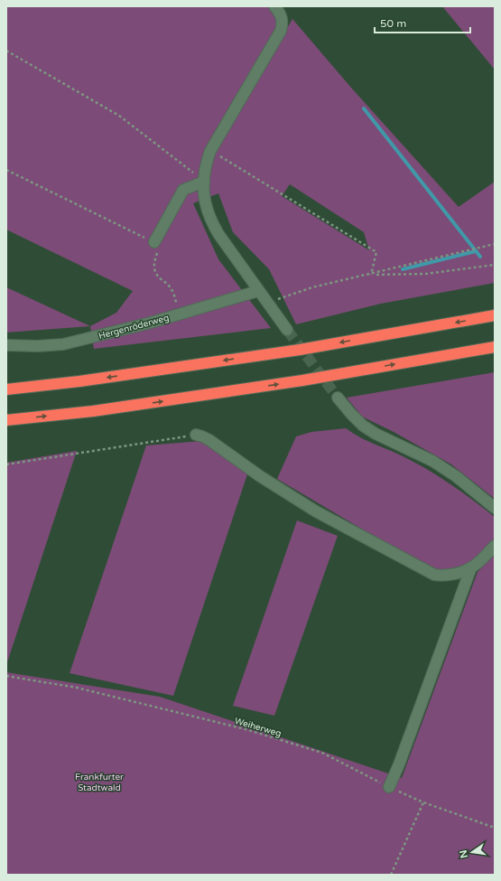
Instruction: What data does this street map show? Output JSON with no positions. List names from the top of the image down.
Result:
{
  "streets": {
    "street": ["Hergenröderweg"],
    "path": ["Weiherweg"]
  },
  "parks": ["Frankfurter Stadtwald"],
  "scale_bar": "50 m",
  "north": "left"
}
